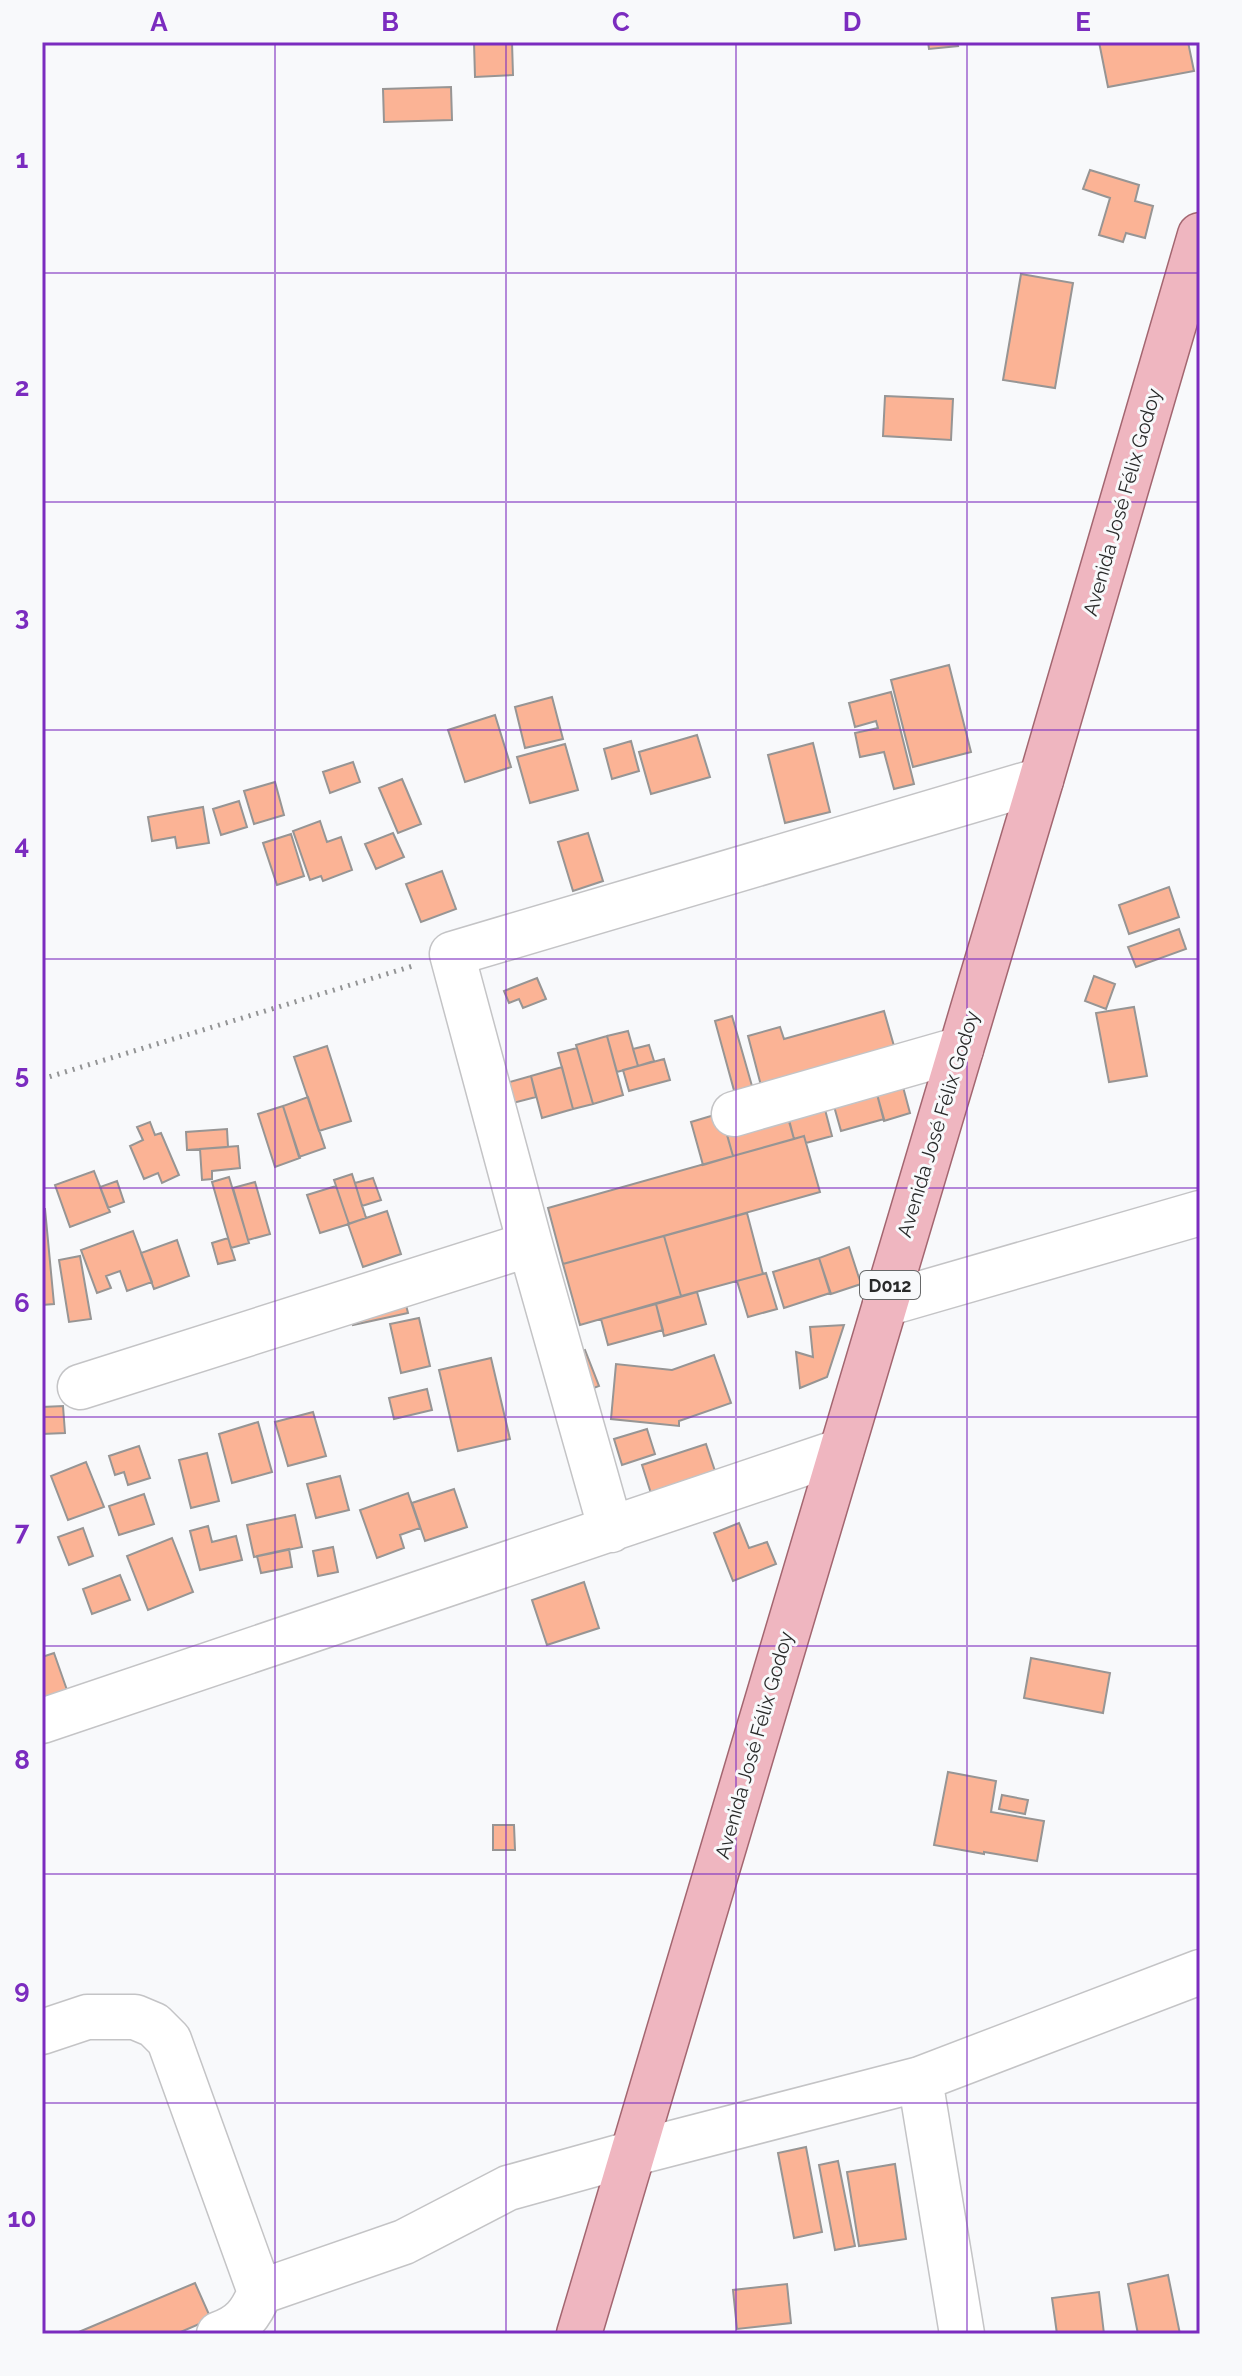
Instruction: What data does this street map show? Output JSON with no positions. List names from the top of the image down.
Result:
{
  "streets": {
    "main road": ["Avenida José Félix Godoy", "D012"]
  },
  "grid": {
    "columns": [
      "A",
      "B",
      "C",
      "D",
      "E"
    ],
    "rows": [
      "1",
      "2",
      "3",
      "4",
      "5",
      "6",
      "7",
      "8",
      "9",
      "10"
    ]
  }
}
